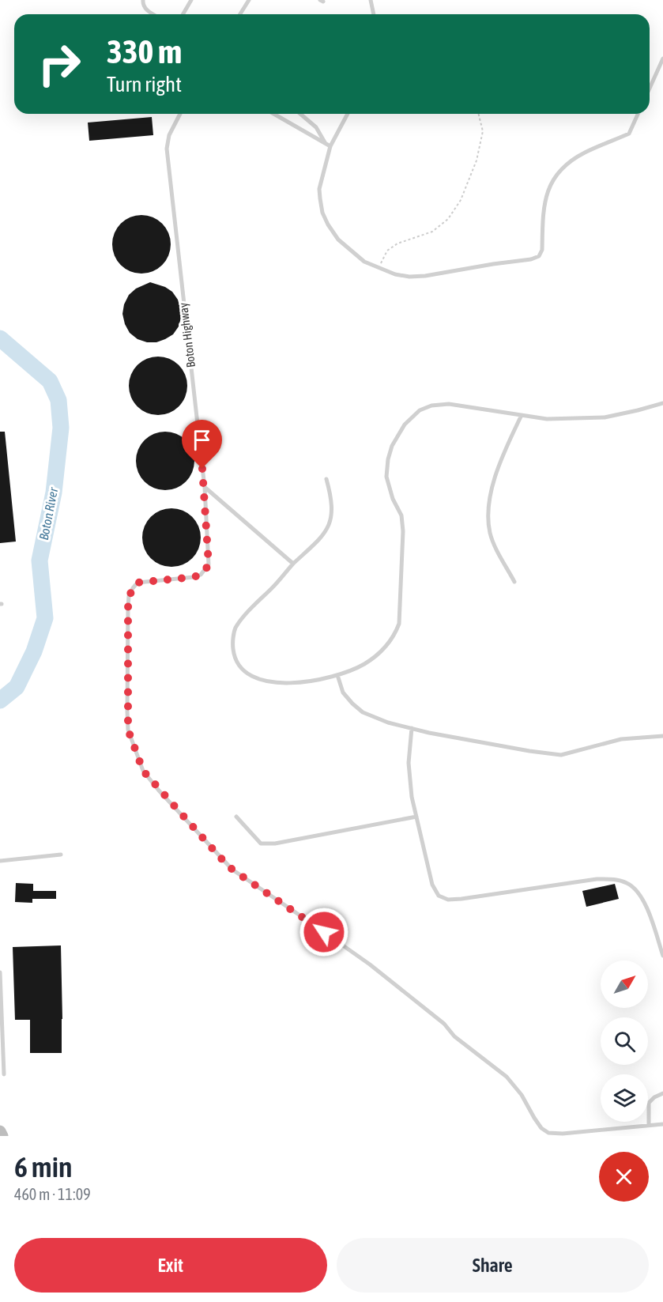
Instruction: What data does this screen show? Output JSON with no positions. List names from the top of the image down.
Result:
{
  "streets": {
    "lane": ["Boton Highway"]
  },
  "water": ["Boton River"],
  "north": "top right",
  "page": {
    "turn": ["330 m", "Turn right"],
    "heading": ["6 min", "460 m · 11:09"],
    "buttons": ["Exit", "Share"]
  }
}
